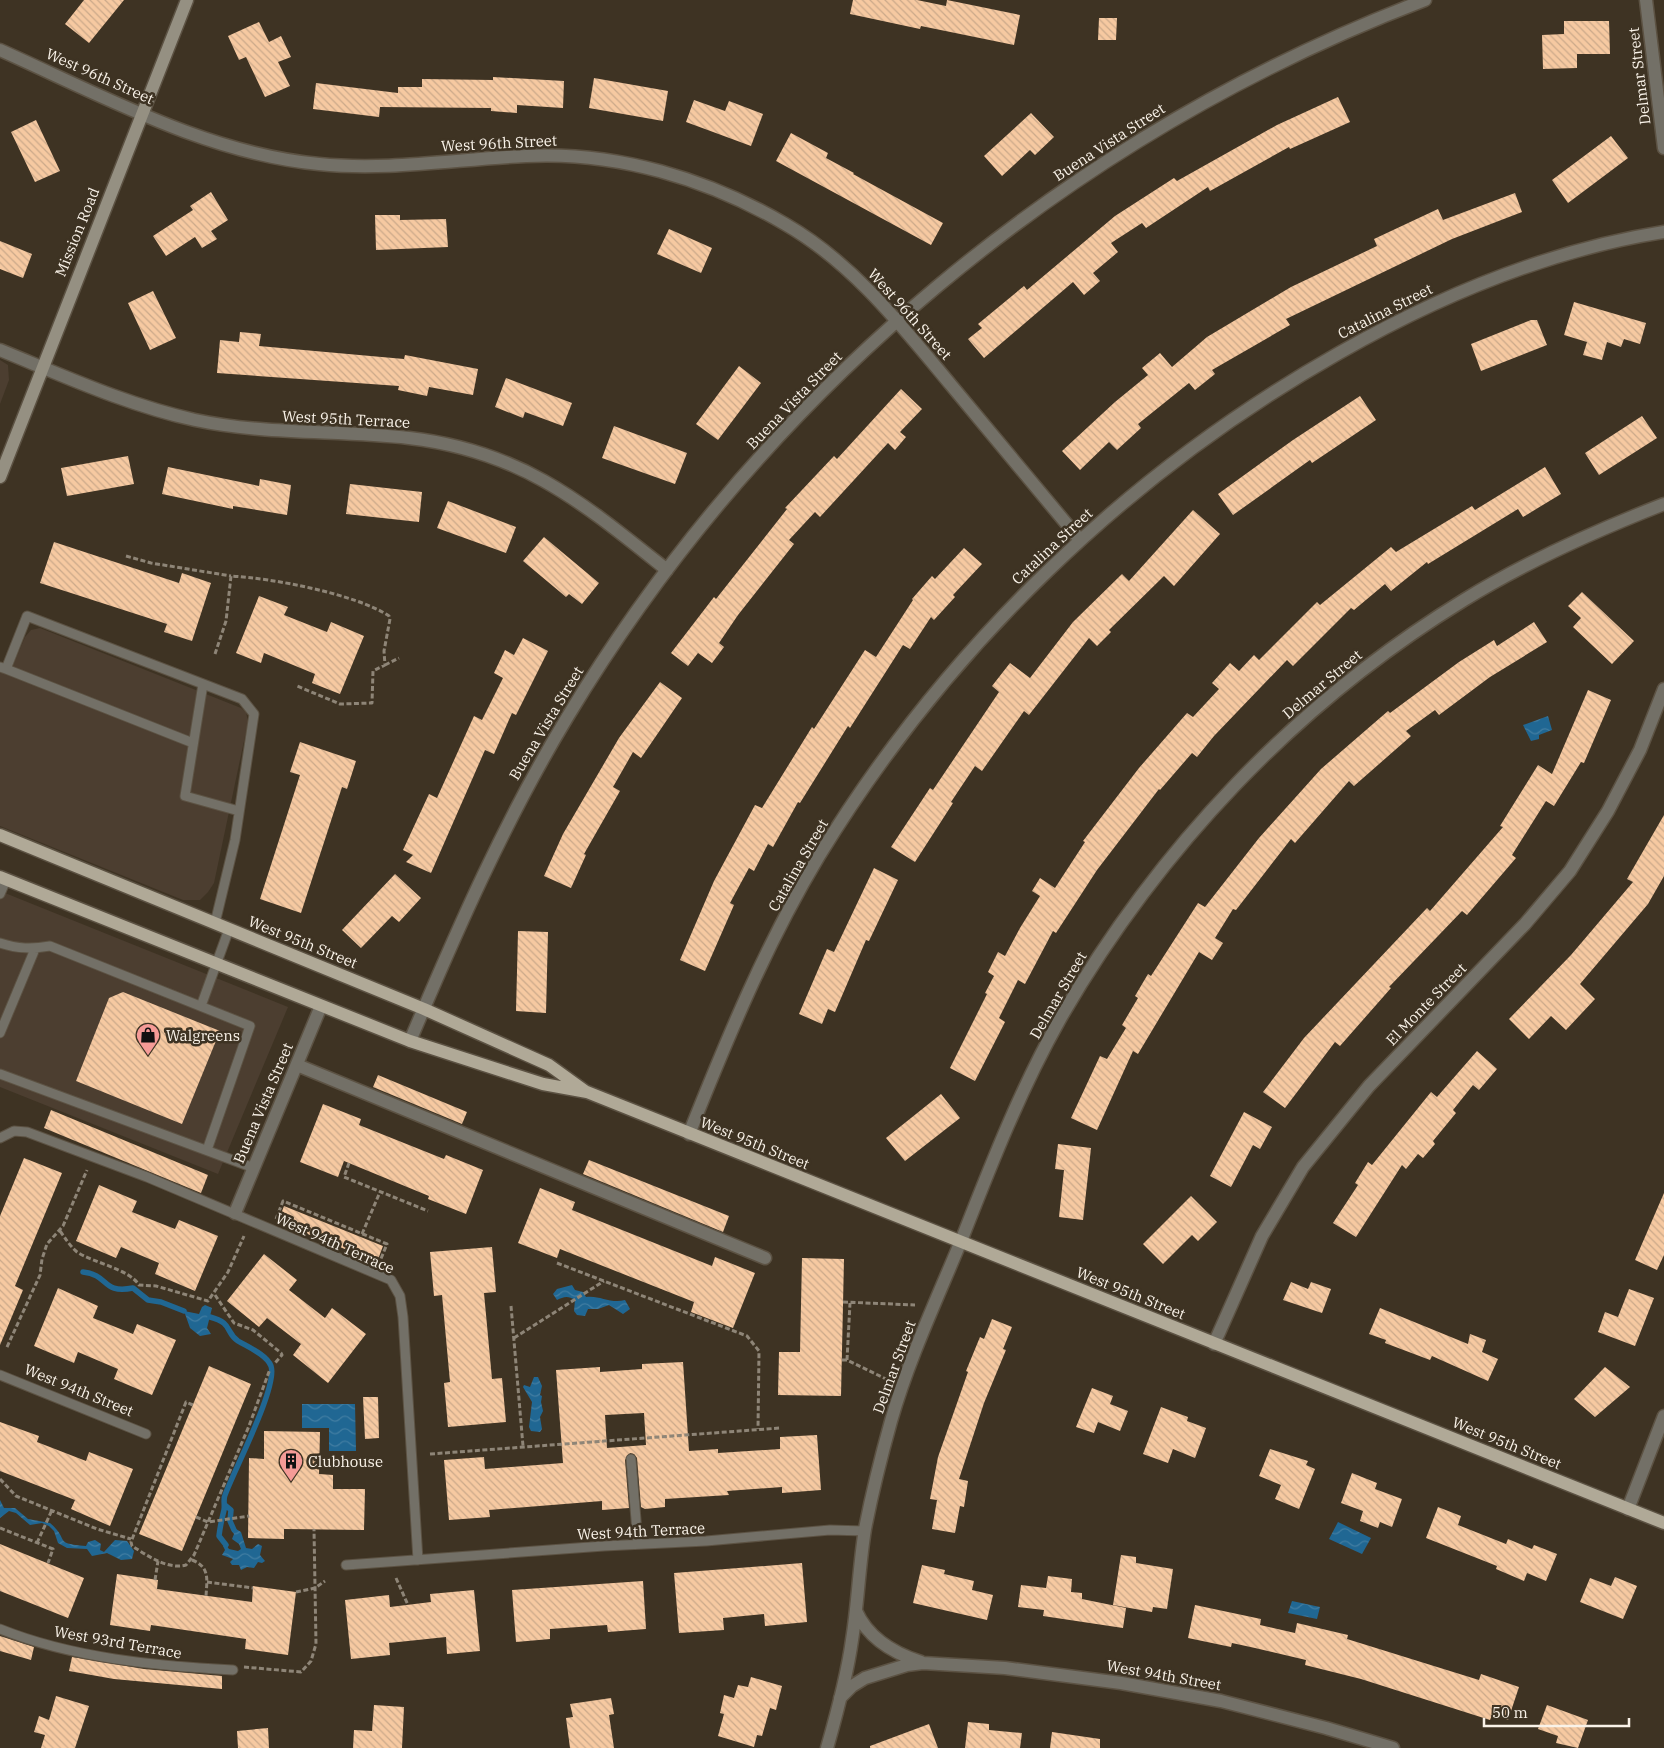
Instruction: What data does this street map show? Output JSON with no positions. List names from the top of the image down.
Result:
{
  "streets": {
    "main road": ["Mission Road", "West 95th Street"],
    "street": [
      "West 96th Street",
      "Delmar Street",
      "Buena Vista Street",
      "Catalina Street",
      "West 95th Terrace",
      "El Monte Street",
      "West 94th Street"
    ],
    "lane": ["West 94th Terrace", "West 93rd Terrace"]
  },
  "crossings": [
    ["West 96th Street", "Buena Vista Street"],
    ["West 96th Street", "Mission Road"],
    ["West 96th Street", "Catalina Street"],
    ["Delmar Street", "West 95th Street"],
    ["Delmar Street", "West 94th Terrace"],
    ["Delmar Street", "West 94th Street"],
    ["Buena Vista Street", "West 95th Terrace"],
    ["Buena Vista Street", "West 95th Street"],
    ["Buena Vista Street", "West 94th Terrace"],
    ["Mission Road", "West 95th Terrace"],
    ["Catalina Street", "West 95th Street"],
    ["West 95th Street", "El Monte Street"]
  ],
  "places": {
    "shop": ["Walgreens"],
    "building": ["Clubhouse"]
  },
  "scale_bar": "50 m"
}
